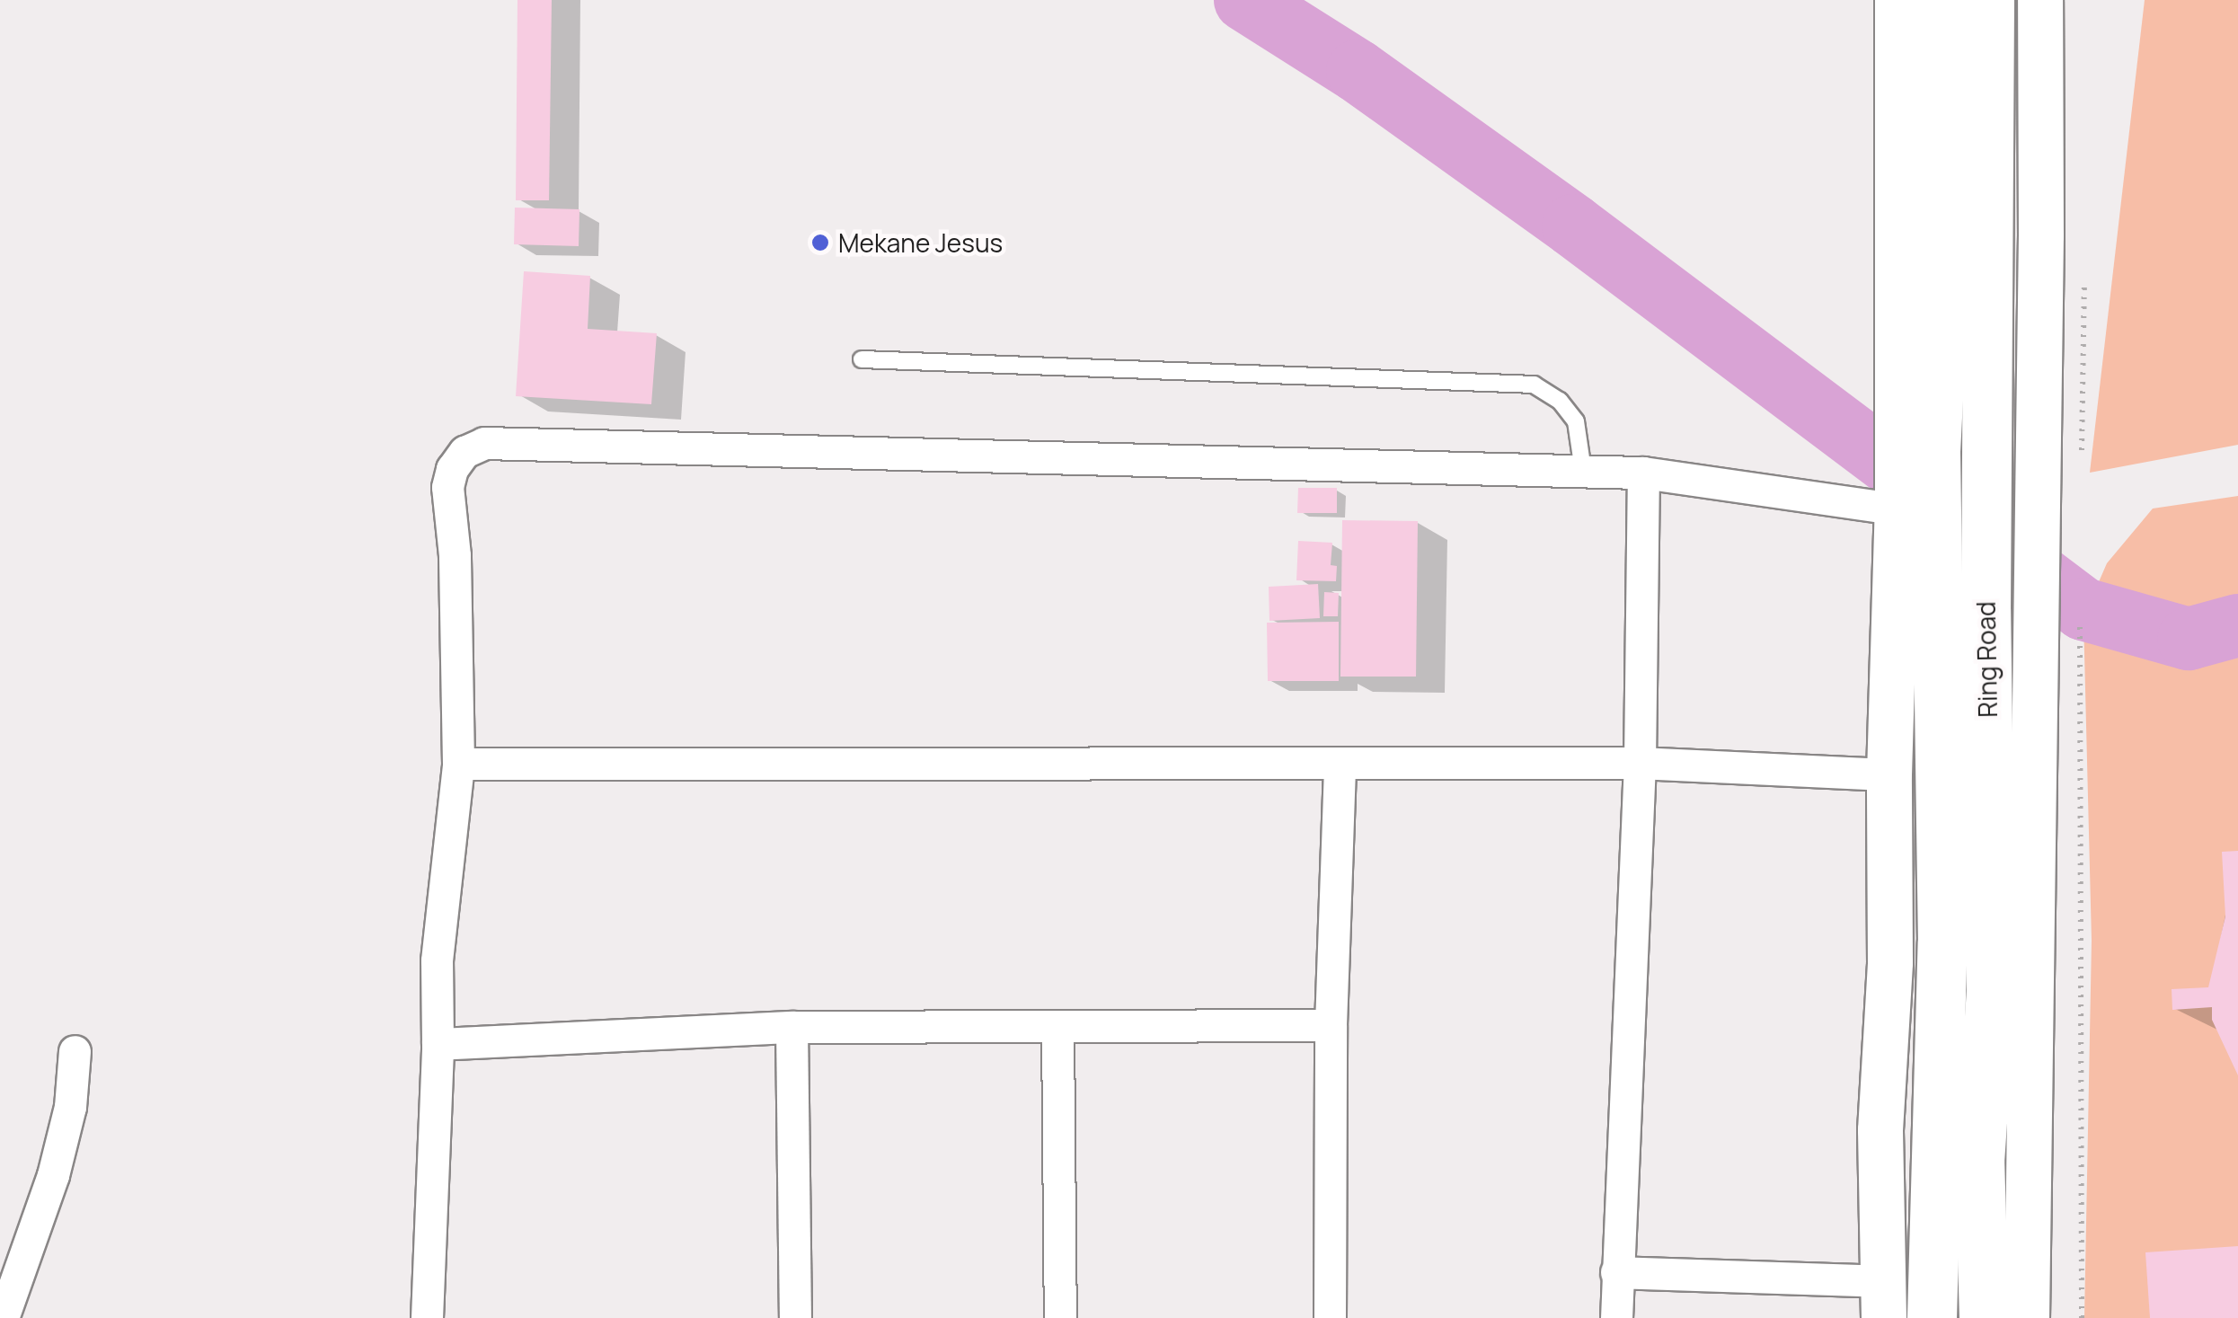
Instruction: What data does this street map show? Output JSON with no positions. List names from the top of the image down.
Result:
{
  "streets": {
    "highway": ["Ring Road"]
  },
  "places": ["Mekane Jesus"]
}
